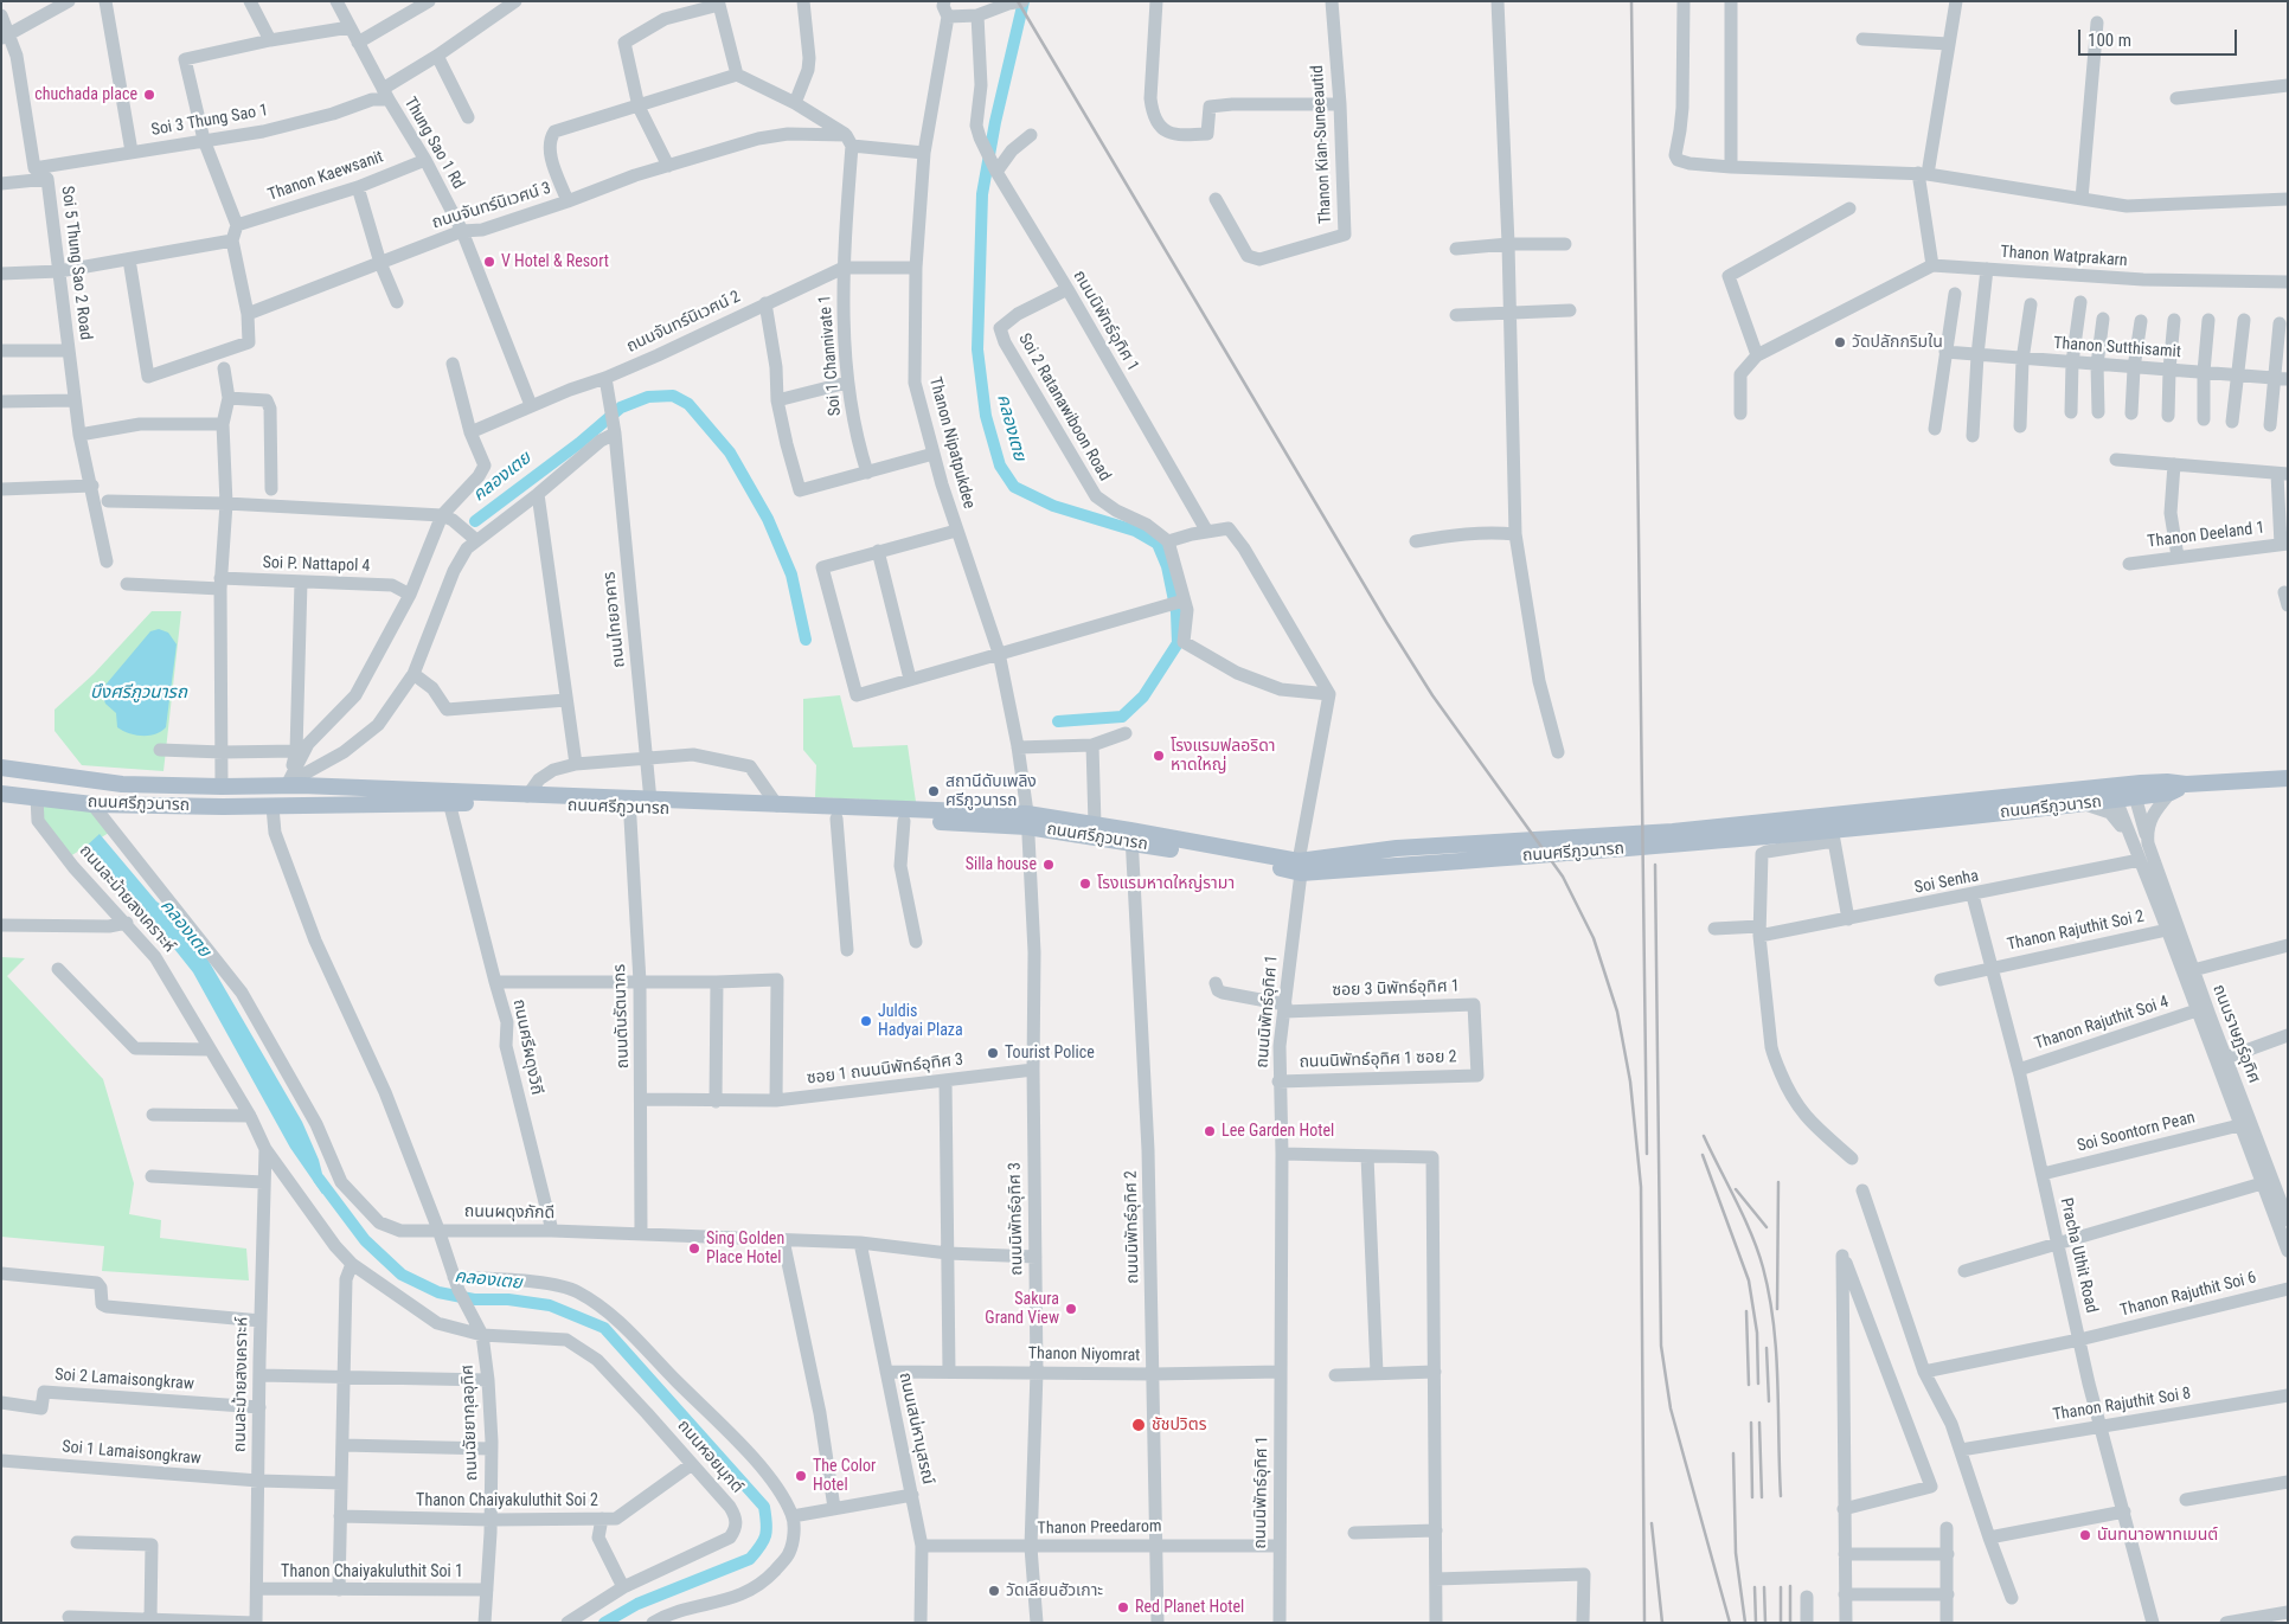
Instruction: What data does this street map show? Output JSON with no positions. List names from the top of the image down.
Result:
{
  "streets": {
    "main road": ["ถนนศรีภูวนารถ"],
    "street": [
      "Soi 3 Thung Sao 1",
      "Thung Sao 1 Rd",
      "Thanon Kian-Suneeautid",
      "Thanon Kaewsanit",
      "ถนนจันทร์นิเวศน์ 3",
      "Thanon Watprakarn",
      "Soi 5 Thung Sao 2 Road",
      "ถนนนิพัทธ์อุทิศ 1",
      "ถนนจันทร์นิเวศน์ 2",
      "Thanon Sutthisamit",
      "Soi 1 Channivate 1",
      "Soi 2 Ratanawiboon Road",
      "Thanon Nipatpukdee",
      "Thanon Deeland 1",
      "Soi P. Nattapol 4",
      "ถนนไทยอาคาร",
      "Soi Senha",
      "ถนนละม้ายสงเคราะห์",
      "Thanon Rajuthit Soi 2",
      "ซอย 3 นิพัทธ์อุทิศ 1",
      "ถนนตันรัตนากร",
      "Thanon Rajuthit Soi 4",
      "ถนนราษฏร์อุทิศ",
      "ถนนศรีผดุงวิถี",
      "ถนนนิพัทธ์อุทิศ 1 ซอย 2",
      "ซอย 1 ถนนนิพัทธ์อุทิศ 3",
      "Soi Soontorn Pean",
      "ถนนผดุงภักดี",
      "ถนนนิพัทธ์อุทิศ 3",
      "ถนนนิพัทธ์อุทิศ 2",
      "Pracha Uthit Road",
      "Thanon Rajuthit Soi 6",
      "Thanon Niyomrat",
      "Soi 2 Lamaisongkraw",
      "Thanon Rajuthit Soi 8",
      "ถนนฉัยยากุลอุทิศ",
      "ถนนเสน่หานุสรณ์",
      "Soi 1 Lamaisongkraw",
      "ถนนหอยมุกต์",
      "Thanon Chaiyakuluthit Soi 2",
      "Thanon Preedarom",
      "Thanon Chaiyakuluthit Soi 1"
    ]
  },
  "crossings": [
    ["Soi 3 Thung Sao 1", "Thung Sao 1 Rd"],
    ["Soi 3 Thung Sao 1", "Soi 5 Thung Sao 2 Road"],
    ["Thung Sao 1 Rd", "Thanon Kaewsanit"],
    ["Thung Sao 1 Rd", "ถนนจันทร์นิเวศน์ 3"],
    ["Thung Sao 1 Rd", "ถนนจันทร์นิเวศน์ 2"],
    ["ถนนจันทร์นิเวศน์ 3", "Soi 1 Channivate 1"],
    ["ถนนจันทร์นิเวศน์ 3", "Thanon Nipatpukdee"],
    ["ถนนนิพัทธ์อุทิศ 1", "Soi 2 Ratanawiboon Road"],
    ["ถนนนิพัทธ์อุทิศ 1", "ถนนศรีภูวนารถ"],
    ["ถนนนิพัทธ์อุทิศ 1", "ซอย 3 นิพัทธ์อุทิศ 1"],
    ["ถนนนิพัทธ์อุทิศ 1", "ถนนนิพัทธ์อุทิศ 1 ซอย 2"],
    ["ถนนนิพัทธ์อุทิศ 1", "Thanon Niyomrat"],
    ["ถนนนิพัทธ์อุทิศ 1", "Thanon Preedarom"],
    ["ถนนจันทร์นิเวศน์ 2", "Soi 1 Channivate 1"],
    ["ถนนจันทร์นิเวศน์ 2", "Thanon Nipatpukdee"],
    ["ถนนจันทร์นิเวศน์ 2", "ถนนไทยอาคาร"],
    ["Thanon Nipatpukdee", "ถนนศรีภูวนารถ"],
    ["Thanon Nipatpukdee", "ถนนนิพัทธ์อุทิศ 3"],
    ["ถนนไทยอาคาร", "ถนนศรีภูวนารถ"],
    ["ถนนศรีภูวนารถ", "ถนนละม้ายสงเคราะห์"],
    ["ถนนศรีภูวนารถ", "ถนนตันรัตนากร"],
    ["ถนนศรีภูวนารถ", "ถนนศรีผดุงวิถี"],
    ["ถนนศรีภูวนารถ", "ถนนผดุงภักดี"],
    ["ถนนศรีภูวนารถ", "ถนนนิพัทธ์อุทิศ 3"],
    ["ถนนศรีภูวนารถ", "ถนนนิพัทธ์อุทิศ 2"],
    ["Soi Senha", "ถนนราษฏร์อุทิศ"],
    ["Soi Senha", "Pracha Uthit Road"],
    ["ถนนละม้ายสงเคราะห์", "Soi 2 Lamaisongkraw"],
    ["ถนนละม้ายสงเคราะห์", "ถนนฉัยยากุลอุทิศ"],
    ["ถนนละม้ายสงเคราะห์", "Soi 1 Lamaisongkraw"],
    ["ถนนละม้ายสงเคราะห์", "ถนนหอยมุกต์"],
    ["ถนนละม้ายสงเคราะห์", "Thanon Chaiyakuluthit Soi 1"],
    ["Thanon Rajuthit Soi 2", "Pracha Uthit Road"],
    ["ซอย 3 นิพัทธ์อุทิศ 1", "ถนนนิพัทธ์อุทิศ 1 ซอย 2"],
    ["ถนนตันรัตนากร", "ซอย 1 ถนนนิพัทธ์อุทิศ 3"],
    ["ถนนตันรัตนากร", "ถนนผดุงภักดี"],
    ["Thanon Rajuthit Soi 4", "Pracha Uthit Road"],
    ["ถนนศรีผดุงวิถี", "ถนนผดุงภักดี"],
    ["ซอย 1 ถนนนิพัทธ์อุทิศ 3", "ถนนนิพัทธ์อุทิศ 3"],
    ["Soi Soontorn Pean", "Pracha Uthit Road"],
    ["ถนนผดุงภักดี", "ถนนนิพัทธ์อุทิศ 3"],
    ["ถนนผดุงภักดี", "ถนนฉัยยากุลอุทิศ"],
    ["ถนนผดุงภักดี", "ถนนเสน่หานุสรณ์"],
    ["ถนนนิพัทธ์อุทิศ 3", "Thanon Niyomrat"],
    ["ถนนนิพัทธ์อุทิศ 3", "Thanon Preedarom"],
    ["ถนนนิพัทธ์อุทิศ 2", "Thanon Niyomrat"],
    ["ถนนนิพัทธ์อุทิศ 2", "Thanon Preedarom"],
    ["Pracha Uthit Road", "Thanon Rajuthit Soi 6"],
    ["Pracha Uthit Road", "Thanon Rajuthit Soi 8"],
    ["Thanon Niyomrat", "ถนนเสน่หานุสรณ์"],
    ["ถนนฉัยยากุลอุทิศ", "ถนนหอยมุกต์"],
    ["ถนนฉัยยากุลอุทิศ", "Thanon Chaiyakuluthit Soi 2"],
    ["ถนนฉัยยากุลอุทิศ", "Thanon Chaiyakuluthit Soi 1"],
    ["ถนนเสน่หานุสรณ์", "Thanon Preedarom"],
    ["ถนนหอยมุกต์", "Thanon Chaiyakuluthit Soi 2"]
  ],
  "water": ["คลองเตย", "บึงศรีภูวนารถ"],
  "places": [
    "chuchada place",
    "V Hotel & Resort",
    "วัดปลักกริมใน",
    "โรงแรมฟลอริดา หาดใหญ่",
    "สถานีดับเพลิง ศรีภูวนารถ",
    "Silla house",
    "โรงแรมหาดใหญ่รามา",
    "Juldis Hadyai Plaza",
    "Tourist Police",
    "Lee Garden Hotel",
    "Sing Golden Place Hotel",
    "Sakura Grand View",
    "ชัชปวิตร",
    "The Color Hotel",
    "นันทนาอพาทเมนต์",
    "วัดเลียนฮัวเกาะ",
    "Red Planet Hotel"
  ],
  "scale_bar": "100 m"
}
